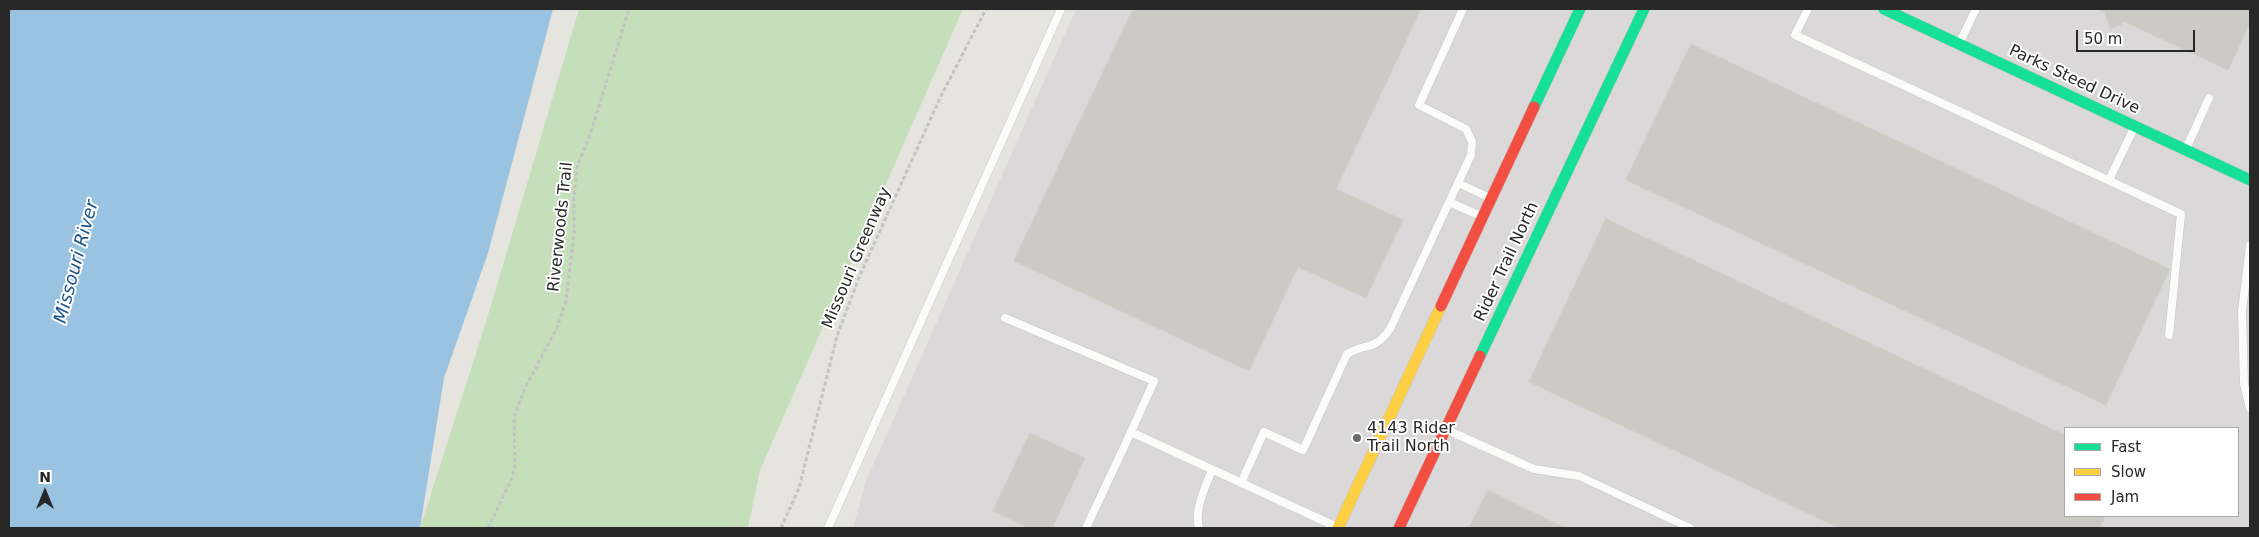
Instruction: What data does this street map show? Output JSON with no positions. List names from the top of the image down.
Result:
{
  "streets": {
    "street": ["Parks Steed Drive", "Rider Trail North"],
    "path": ["Riverwoods Trail", "Missouri Greenway"]
  },
  "water": ["Missouri River"],
  "places": ["4143 Rider Trail North"],
  "legend": ["Fast", "Slow", "Jam"],
  "scale_bar": "50 m",
  "north": "top"
}
